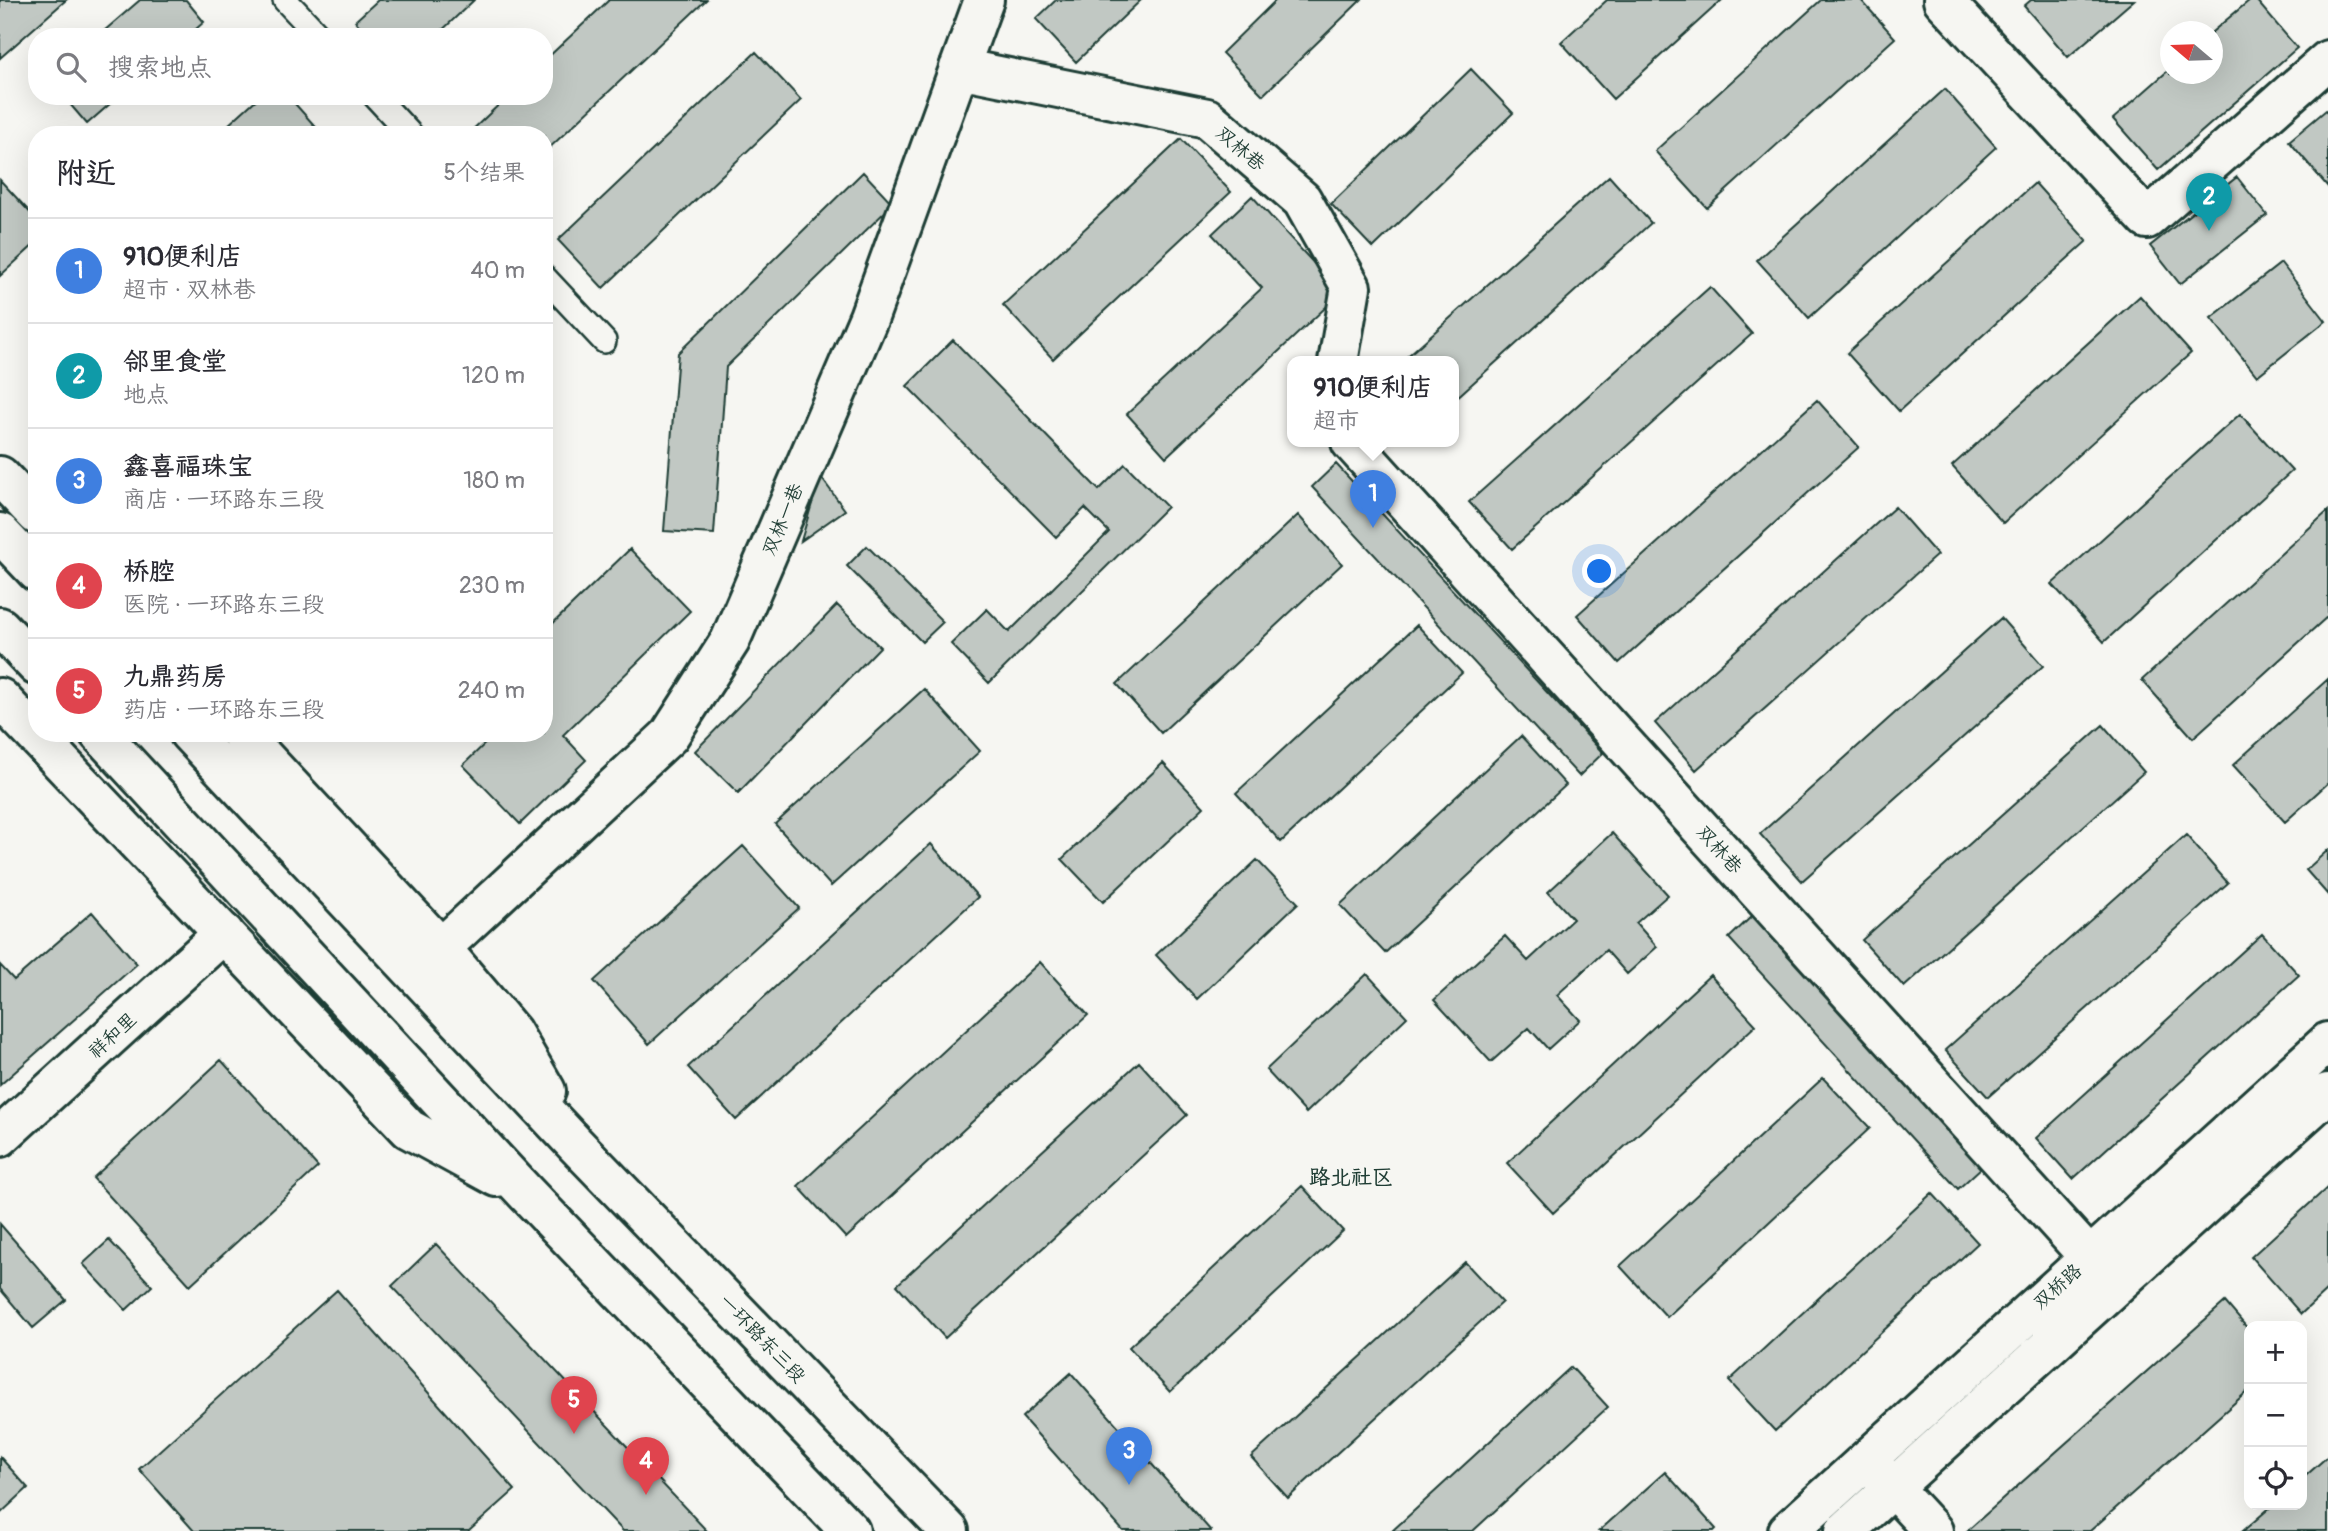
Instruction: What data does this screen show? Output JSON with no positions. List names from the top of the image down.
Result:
{
  "streets": {
    "main road": [
      "双林巷",
      "双林一巷",
      "祥和里",
      "双桥路",
      "一环路东三段"
    ]
  },
  "crossings": [
    ["双林巷", "双林一巷"],
    ["双林巷", "双桥路"]
  ],
  "districts": ["路北社区"],
  "north": "left",
  "page": {
    "search": "搜索地点",
    "heading": ["附近", "5个结果"],
    "pins": [
      "2",
      "1",
      "5",
      "3",
      "4"
    ],
    "list": [
      {
        "mark": "1",
        "name": "910便利店",
        "note": "超市 · 双林巷",
        "value": "40 m"
      },
      {
        "mark": "2",
        "name": "邻里食堂",
        "note": "地点",
        "value": "120 m"
      },
      {
        "mark": "3",
        "name": "鑫喜福珠宝",
        "note": "商店 · 一环路东三段",
        "value": "180 m"
      },
      {
        "mark": "4",
        "name": "桥腔",
        "note": "医院 · 一环路东三段",
        "value": "230 m"
      },
      {
        "mark": "5",
        "name": "九鼎药房",
        "note": "药店 · 一环路东三段",
        "value": "240 m"
      }
    ],
    "popup": ["910便利店", "超市"],
    "map_buttons": ["+", "−"]
  }
}
